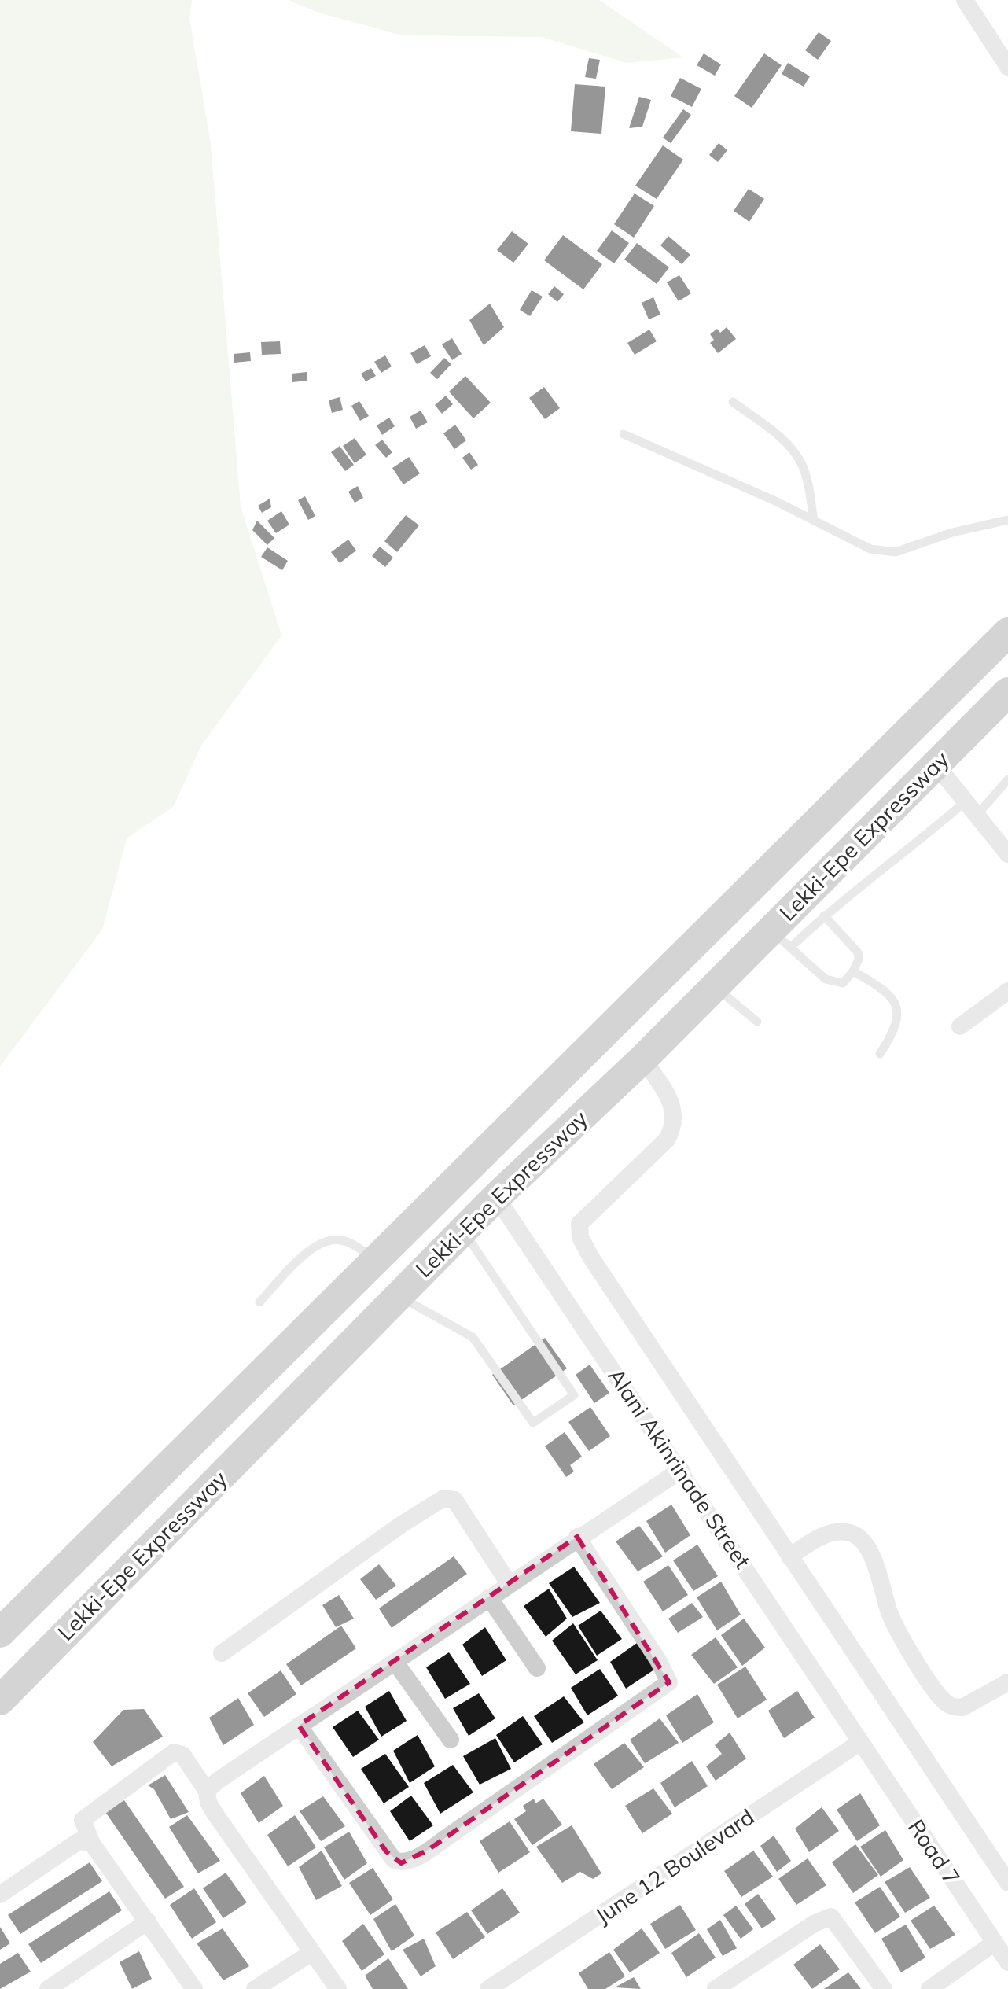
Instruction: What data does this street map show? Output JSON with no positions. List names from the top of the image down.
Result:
{
  "streets": {
    "highway": ["Lekki-Epe Expressway"],
    "street": ["Alani Akinrinade Street", "Road 7", "June 12 Boulevard"]
  },
  "crossings": [
    ["Lekki-Epe Expressway", "Alani Akinrinade Street"],
    ["Alani Akinrinade Street", "Road 7"],
    ["Alani Akinrinade Street", "June 12 Boulevard"],
    ["Road 7", "June 12 Boulevard"]
  ]
}
